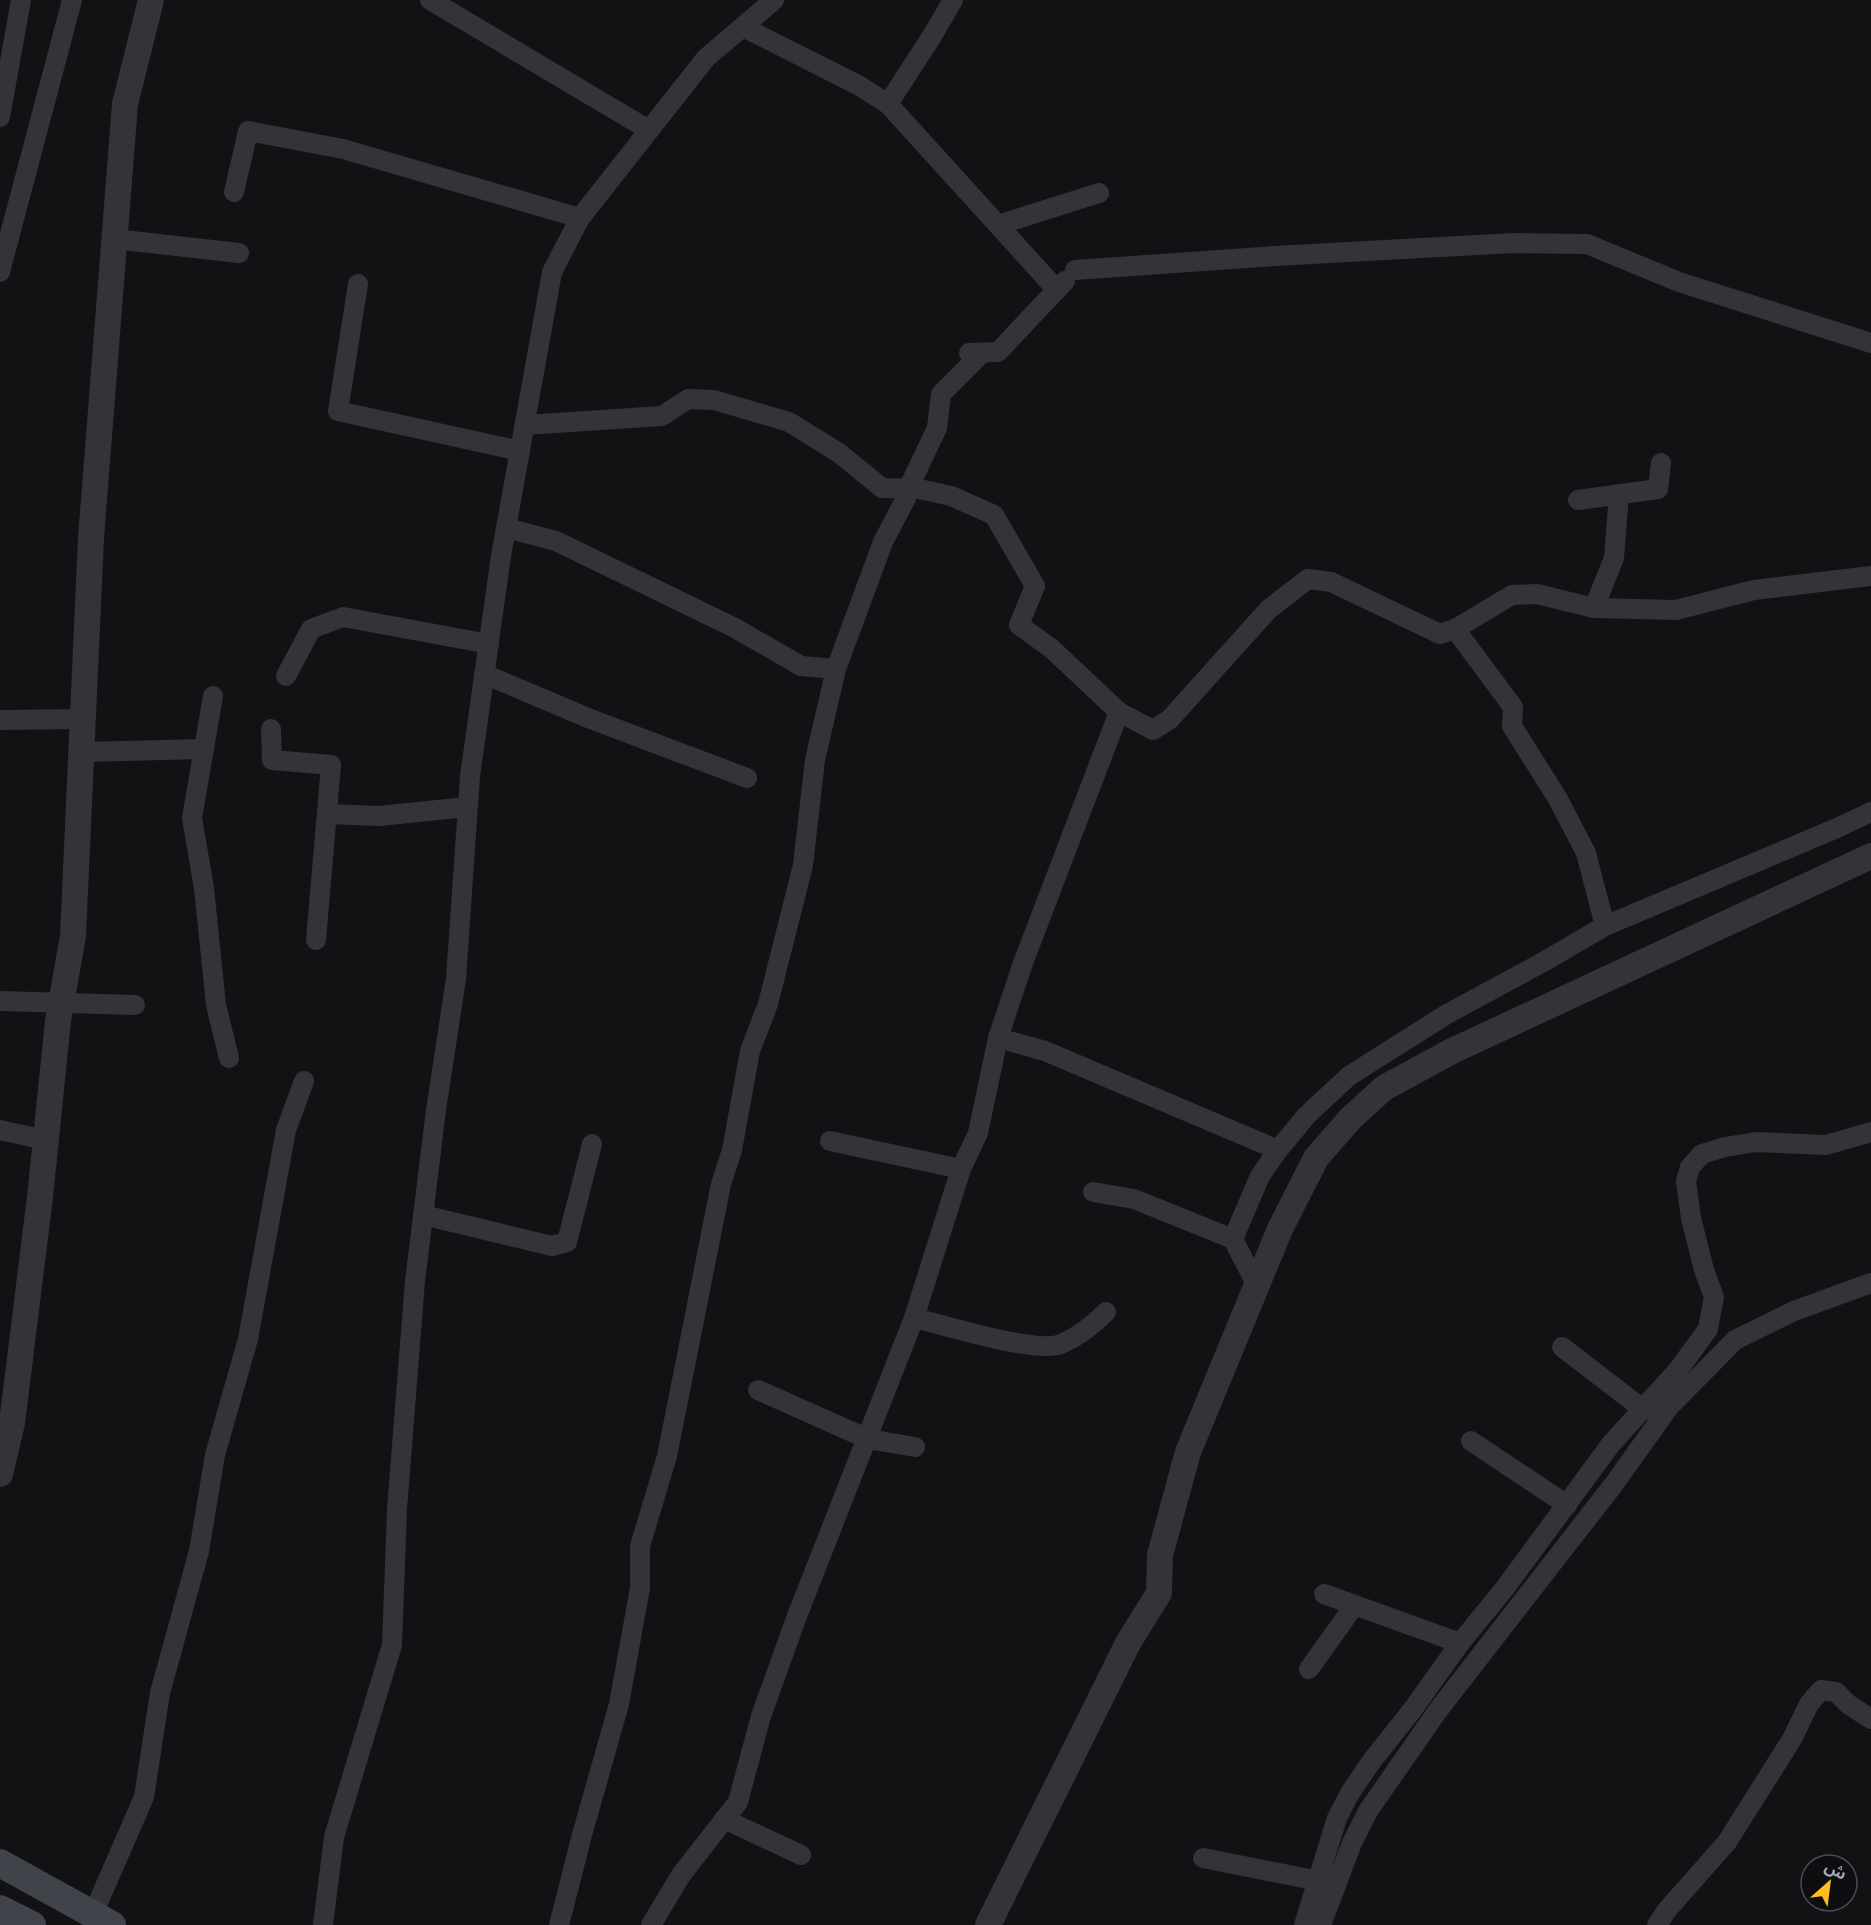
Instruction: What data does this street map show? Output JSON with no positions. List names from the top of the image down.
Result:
{
  "north": "top right"
}
